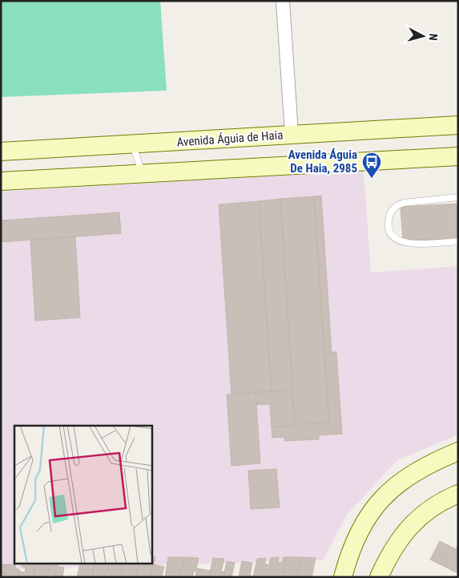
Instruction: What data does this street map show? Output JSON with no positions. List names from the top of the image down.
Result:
{
  "streets": {
    "main road": ["Avenida Águia de Haia"]
  },
  "places": {
    "bus stop": ["Avenida Águia De Haia, 2985"]
  },
  "north": "right"
}
